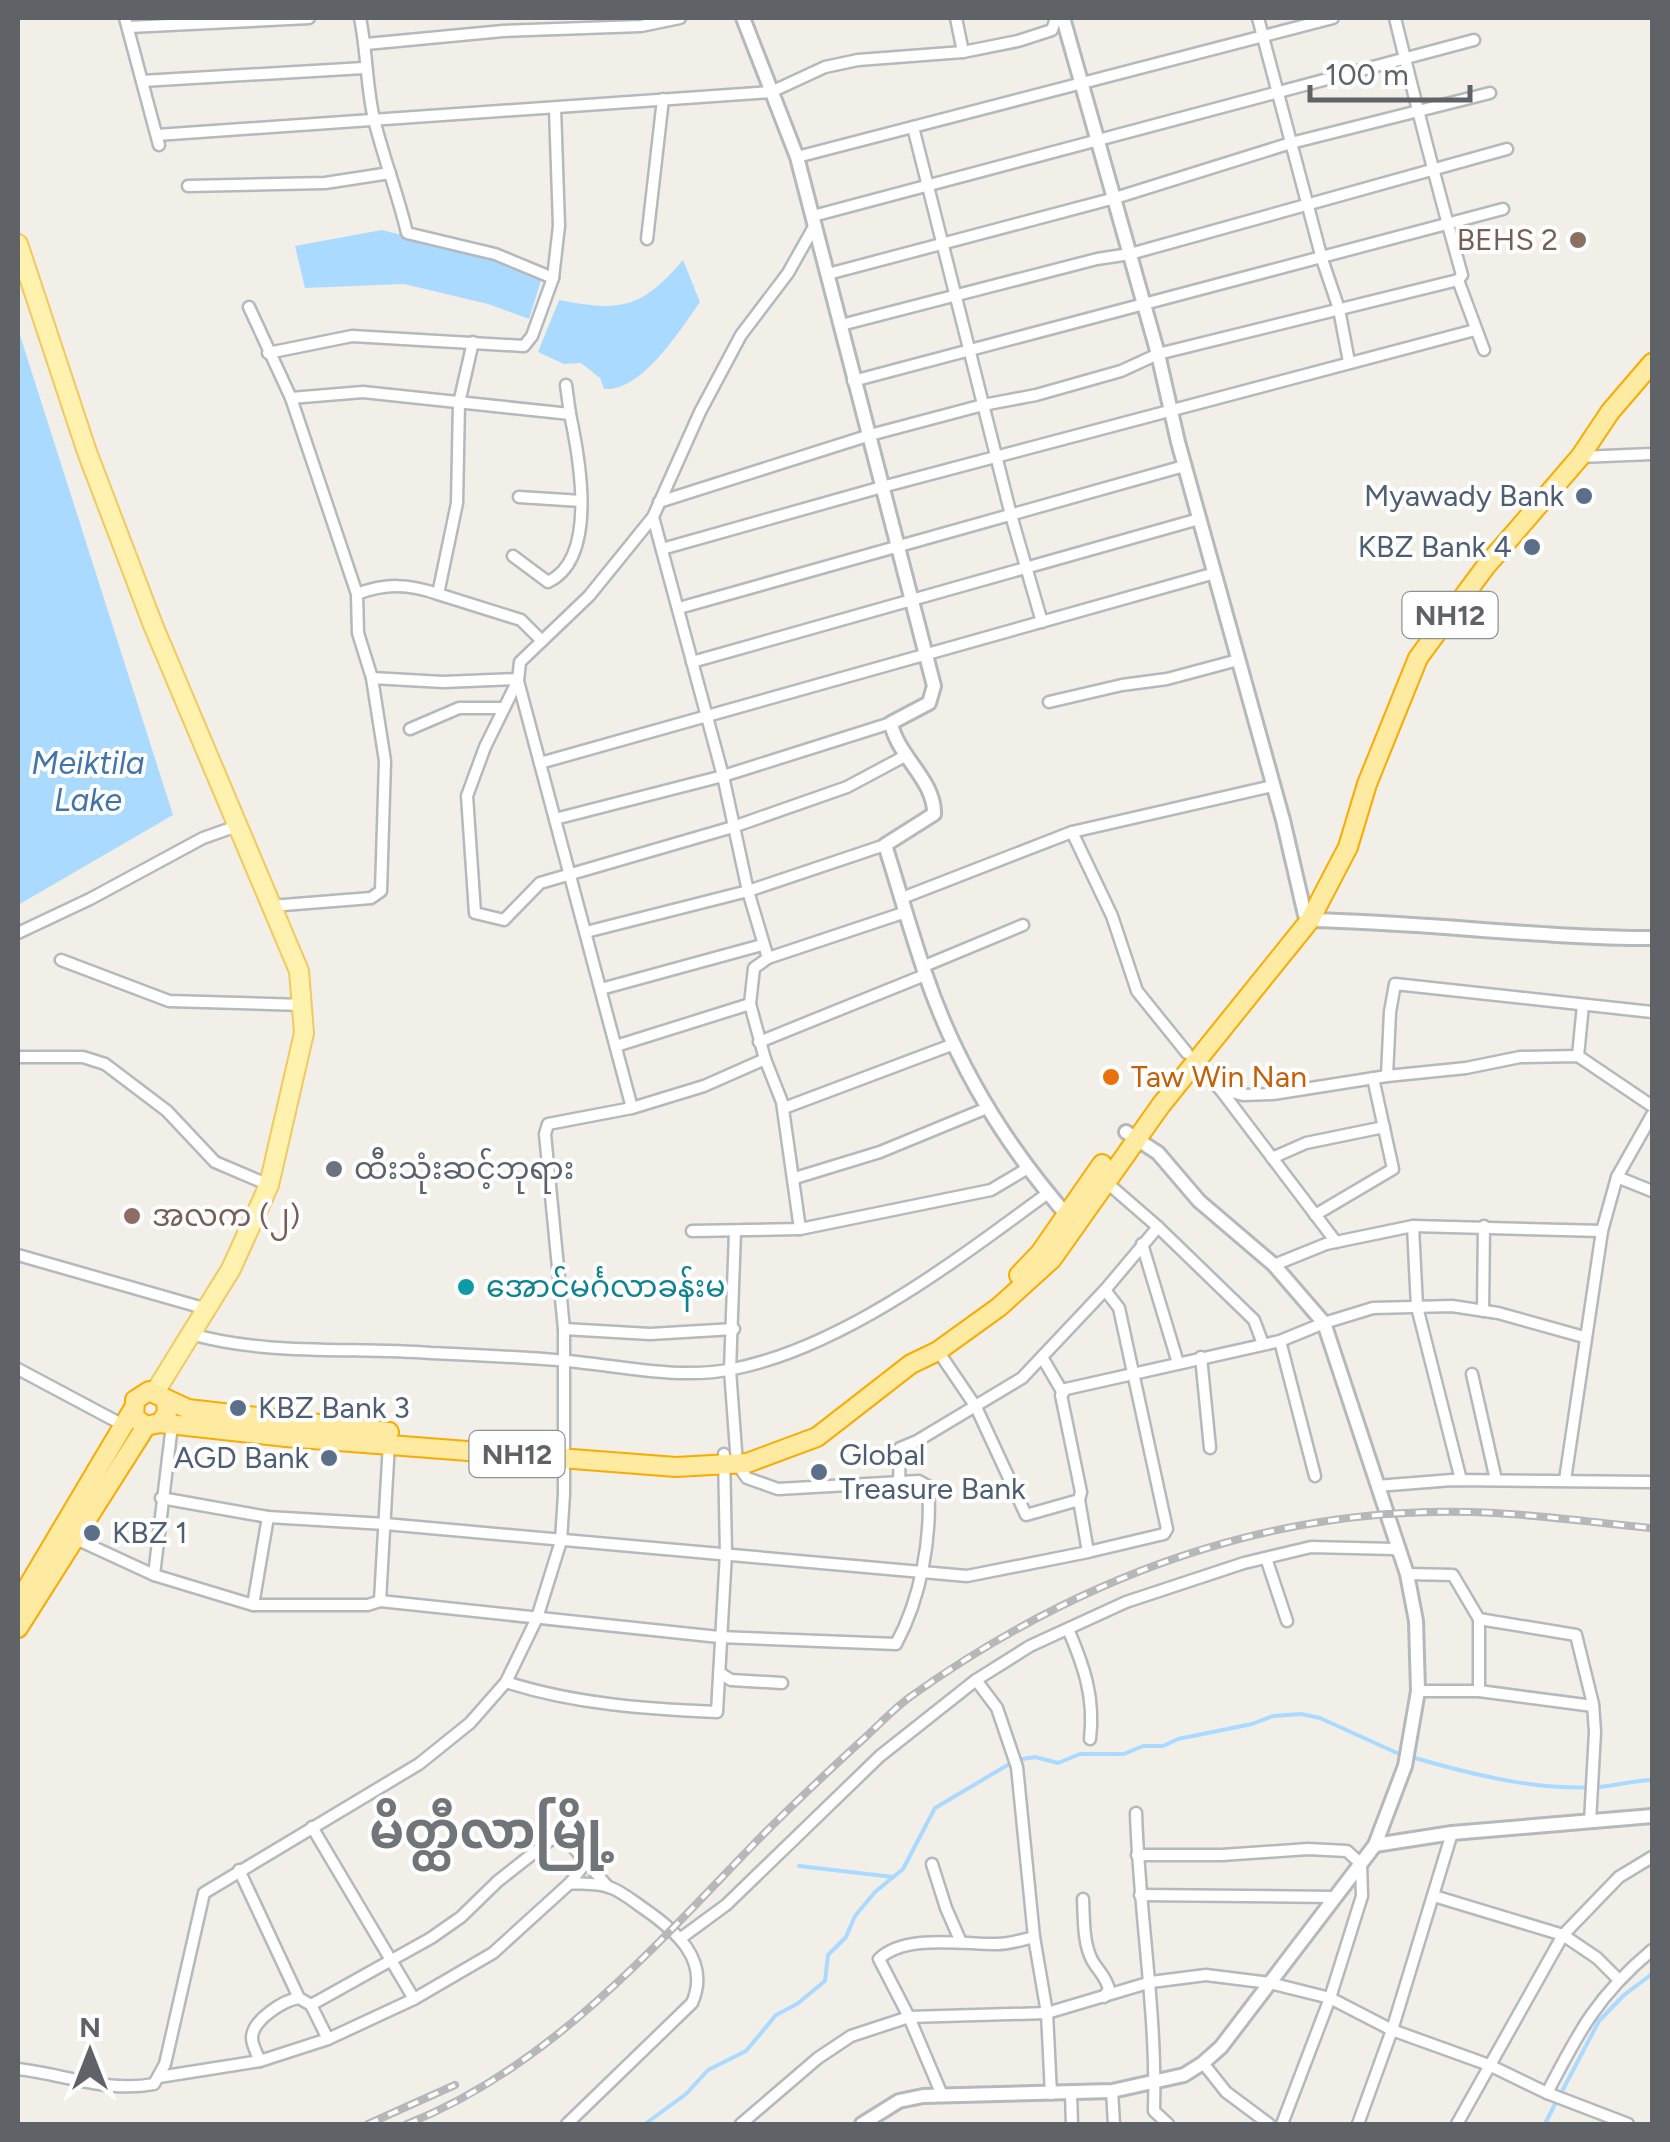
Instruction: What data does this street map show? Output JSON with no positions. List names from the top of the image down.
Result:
{
  "streets": {
    "highway": ["NH12"]
  },
  "districts": ["မိတ္ထီလာမြို့"],
  "water": ["Meiktila Lake"],
  "places": [
    "BEHS 2",
    "Myawady Bank",
    "KBZ Bank 4",
    "Taw Win Nan",
    "ထီးသုံးဆင့်ဘုရား",
    "အလက (၂)",
    "အောင်မင်္ဂလာခန်းမ",
    "KBZ Bank 3",
    "AGD Bank",
    "Global Treasure Bank",
    "KBZ 1"
  ],
  "scale_bar": "100 m",
  "north": "top"
}
